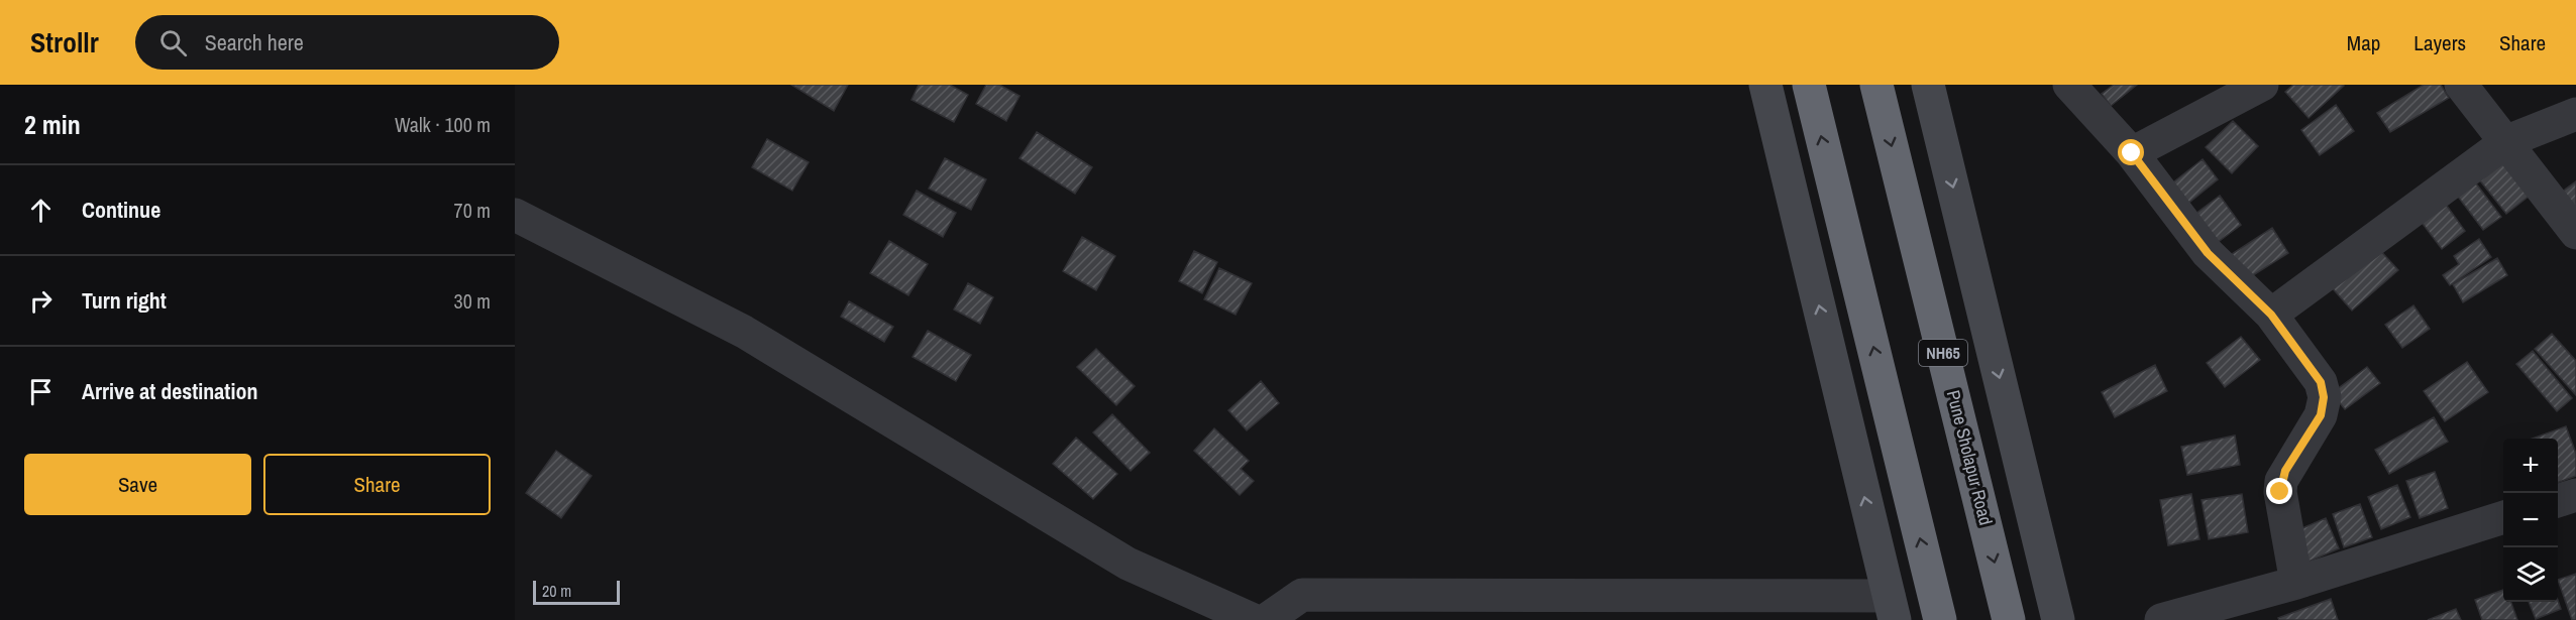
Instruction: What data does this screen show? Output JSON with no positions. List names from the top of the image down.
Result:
{
  "streets": {
    "highway": ["NH65", "Pune Sholapur Road"]
  },
  "scale_bar": "20 m",
  "page": {
    "header": "Strollr",
    "search": "Search here",
    "nav": ["Map", "Layers", "Share"],
    "heading": ["2 min", "Walk · 100 m"],
    "list": [
      ["Continue", "70 m"],
      ["Turn right", "30 m"],
      "Arrive at destination"
    ],
    "buttons": ["Save", "Share"],
    "map_buttons": ["+", "−"],
    "scale": "20 m"
  }
}
